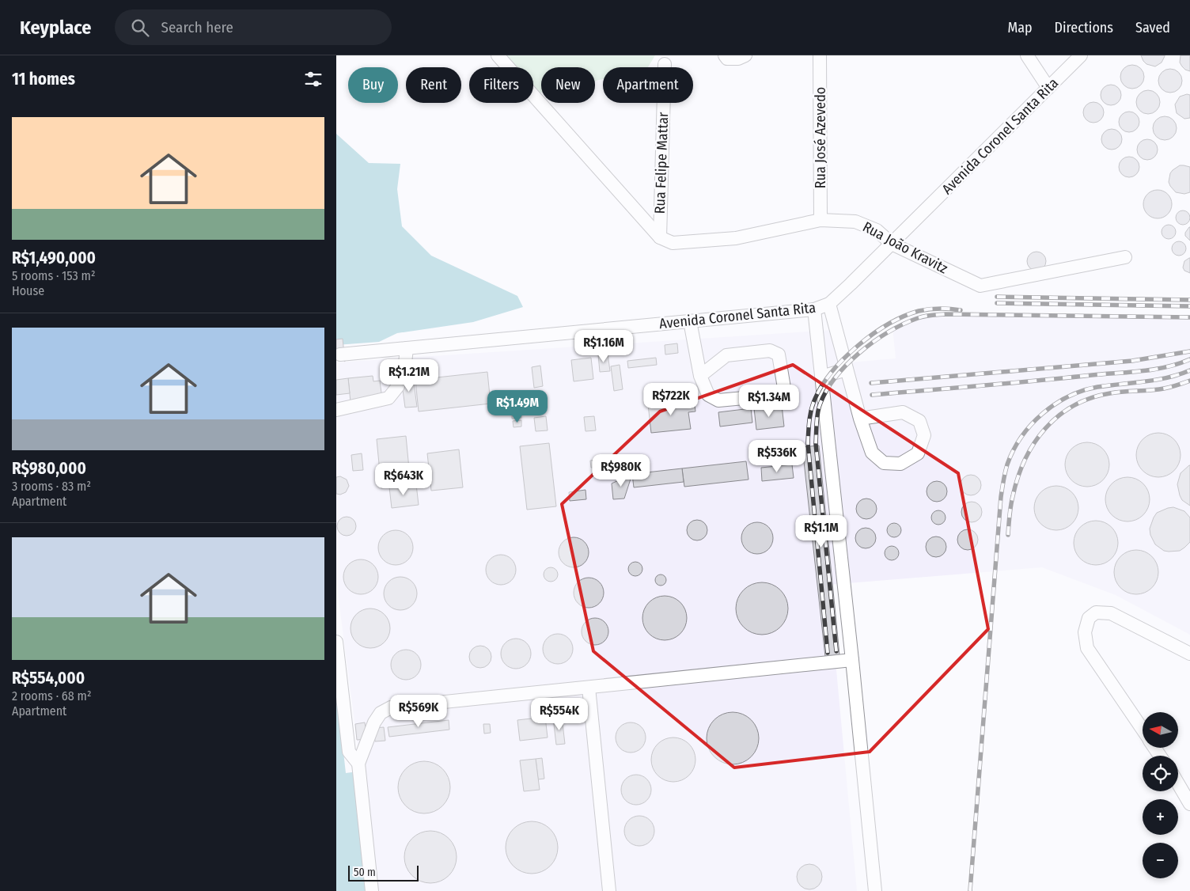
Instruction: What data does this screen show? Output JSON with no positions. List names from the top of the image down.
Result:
{
  "streets": {
    "street": [
      "Avenida Coronel Santa Rita",
      "Rua José Azevedo",
      "Rua Felipe Mattar",
      "Rua João Kravitz"
    ]
  },
  "crossings": [
    ["Avenida Coronel Santa Rita", "Rua João Kravitz"],
    ["Rua José Azevedo", "Rua João Kravitz"],
    ["Rua Felipe Mattar", "Rua João Kravitz"]
  ],
  "scale_bar": "50 m",
  "north": "left",
  "page": {
    "header": "Keyplace",
    "search": "Search here",
    "nav": ["Map", "Directions", "Saved"],
    "heading": "11 homes",
    "chip": [
      "Buy",
      "Rent",
      "Filters",
      "New",
      "Apartment"
    ],
    "list": [
      {
        "name": "R$1,490,000",
        "note": "5 rooms · 153 m² · House"
      },
      {
        "name": "R$980,000",
        "note": "3 rooms · 83 m² · Apartment"
      },
      {
        "name": "R$554,000",
        "note": "2 rooms · 68 m² · Apartment"
      }
    ],
    "price": [
      "R$1.16M",
      "R$1.21M",
      "R$722K",
      "R$1.34M",
      "R$1.49M",
      "R$536K",
      "R$980K",
      "R$643K",
      "R$1.1M",
      "R$569K",
      "R$554K"
    ],
    "map_buttons": ["+", "−"],
    "scale": "50 m"
  }
}
